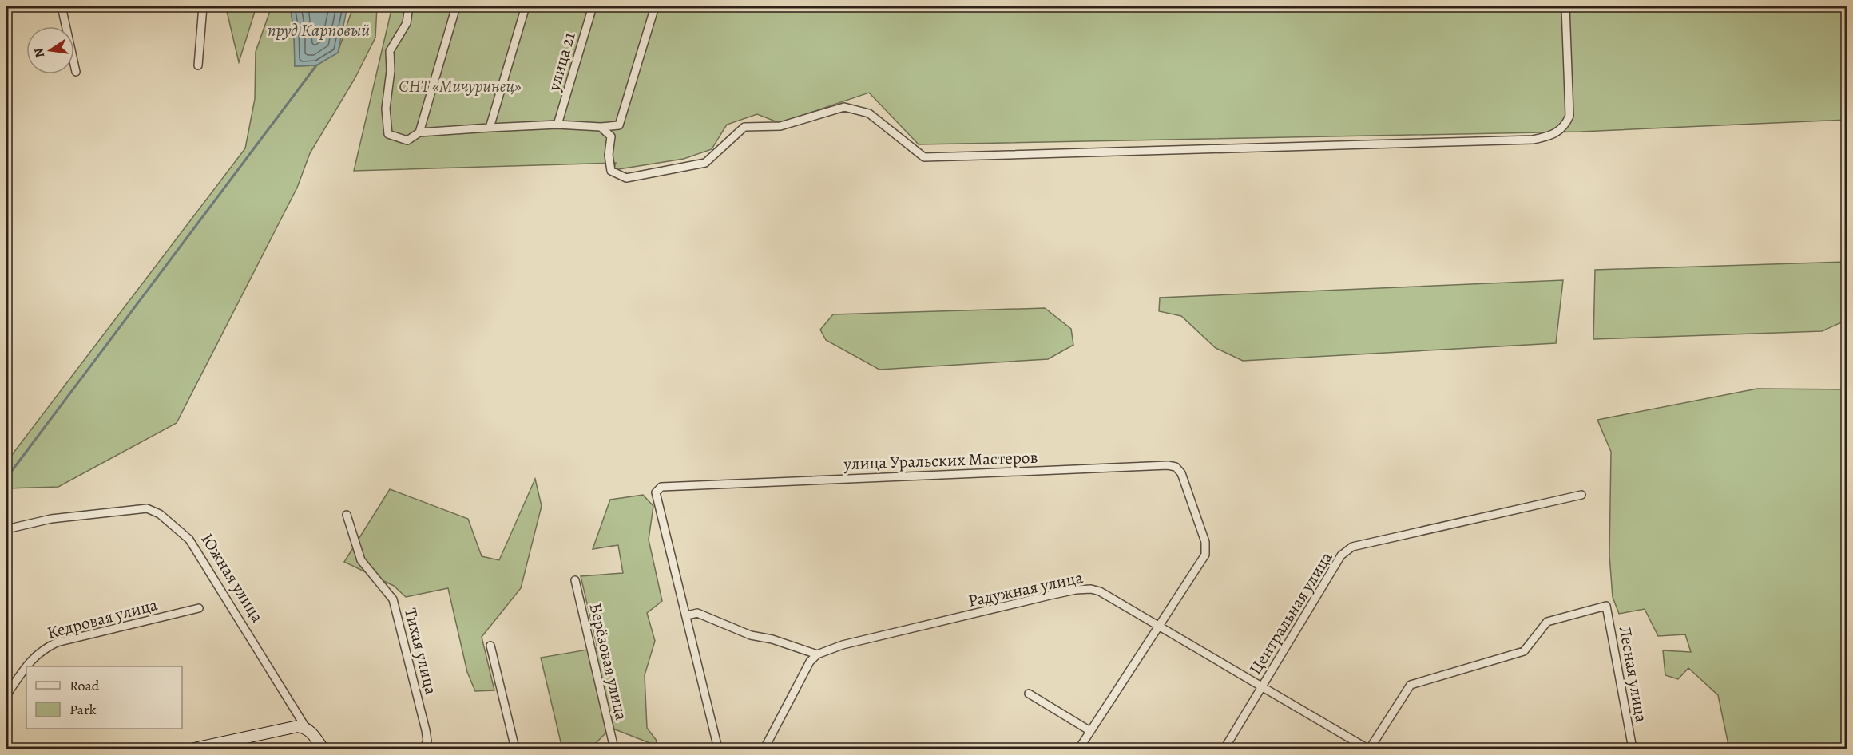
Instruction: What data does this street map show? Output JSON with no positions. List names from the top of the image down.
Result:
{
  "streets": {
    "street": [
      "улица 21",
      "улица Уральских Мастеров",
      "Южная улица",
      "Радужная улица",
      "Центральная улица",
      "Кедровая улица",
      "Тихая улица",
      "Берёзовая улица",
      "Лесная улица"
    ]
  },
  "crossings": [
    ["улица Уральских Мастеров", "Радужная улица"],
    ["Радужная улица", "Центральная улица"],
    ["Радужная улица", "Лесная улица"]
  ],
  "water": ["пруд Карповый"],
  "parks": ["СНТ «Мичуринец»"],
  "legend": ["Road", "Park"],
  "north": "left"
}
